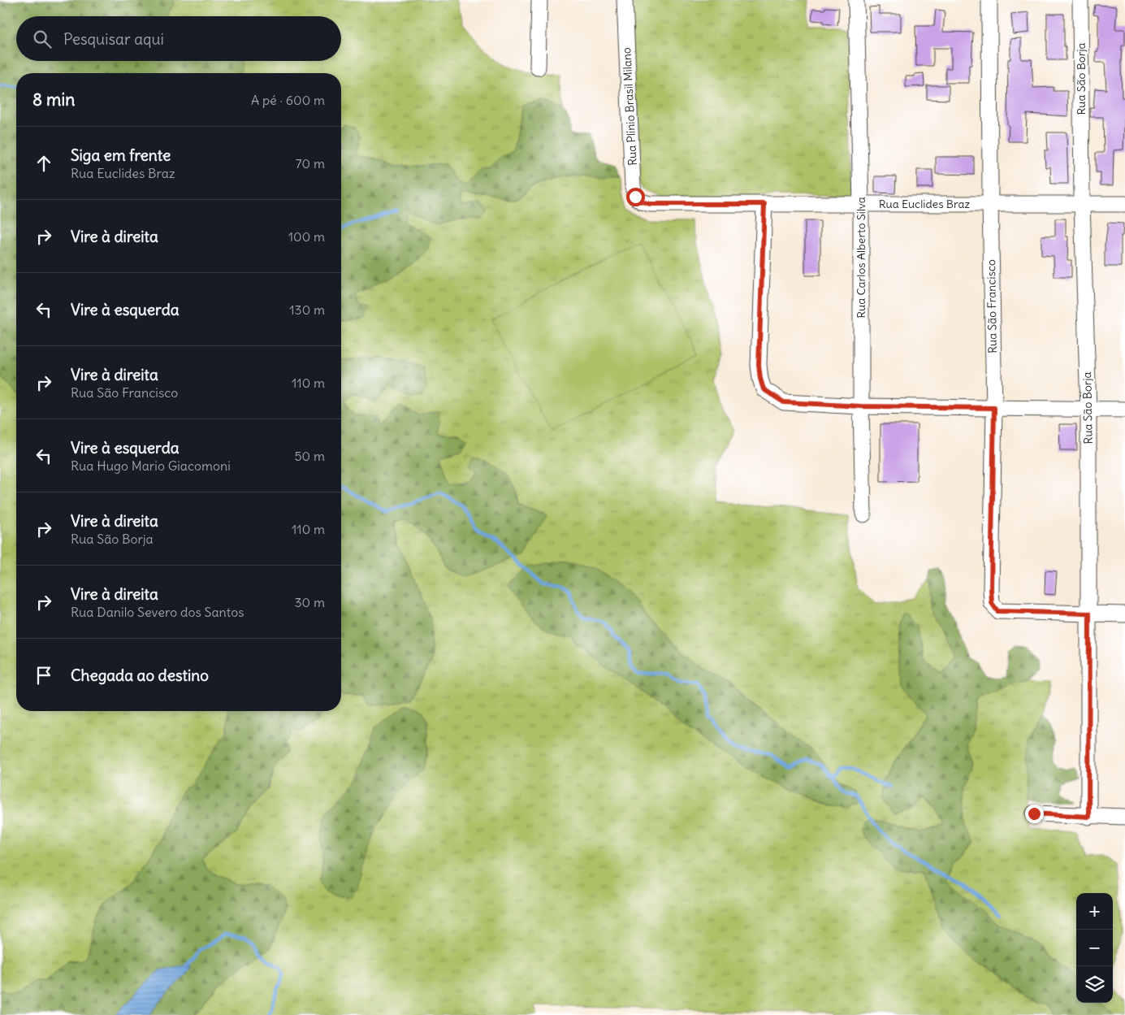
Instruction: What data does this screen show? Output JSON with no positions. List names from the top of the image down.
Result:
{
  "streets": {
    "street": [
      "Rua São Borja",
      "Rua Plínio Brasil Milano",
      "Rua Euclides Braz",
      "Rua Carlos Alberto Silva",
      "Rua São Francisco"
    ]
  },
  "crossings": [
    ["Rua São Borja", "Rua Euclides Braz"],
    ["Rua São Borja", "Rua São Francisco"],
    ["Rua Plínio Brasil Milano", "Rua Euclides Braz"],
    ["Rua Euclides Braz", "Rua Carlos Alberto Silva"],
    ["Rua Euclides Braz", "Rua São Francisco"]
  ],
  "page": {
    "search": "Pesquisar aqui",
    "heading": ["8 min", "A pé · 600 m"],
    "list": [
      ["Siga em frente", "Rua Euclides Braz", "70 m"],
      ["Vire à direita", "100 m"],
      ["Vire à esquerda", "130 m"],
      ["Vire à direita", "Rua São Francisco", "110 m"],
      ["Vire à esquerda", "Rua Hugo Mario Giacomoni", "50 m"],
      ["Vire à direita", "Rua São Borja", "110 m"],
      ["Vire à direita", "Rua Danilo Severo dos Santos", "30 m"],
      "Chegada ao destino"
    ],
    "map_buttons": ["+", "−"]
  }
}
